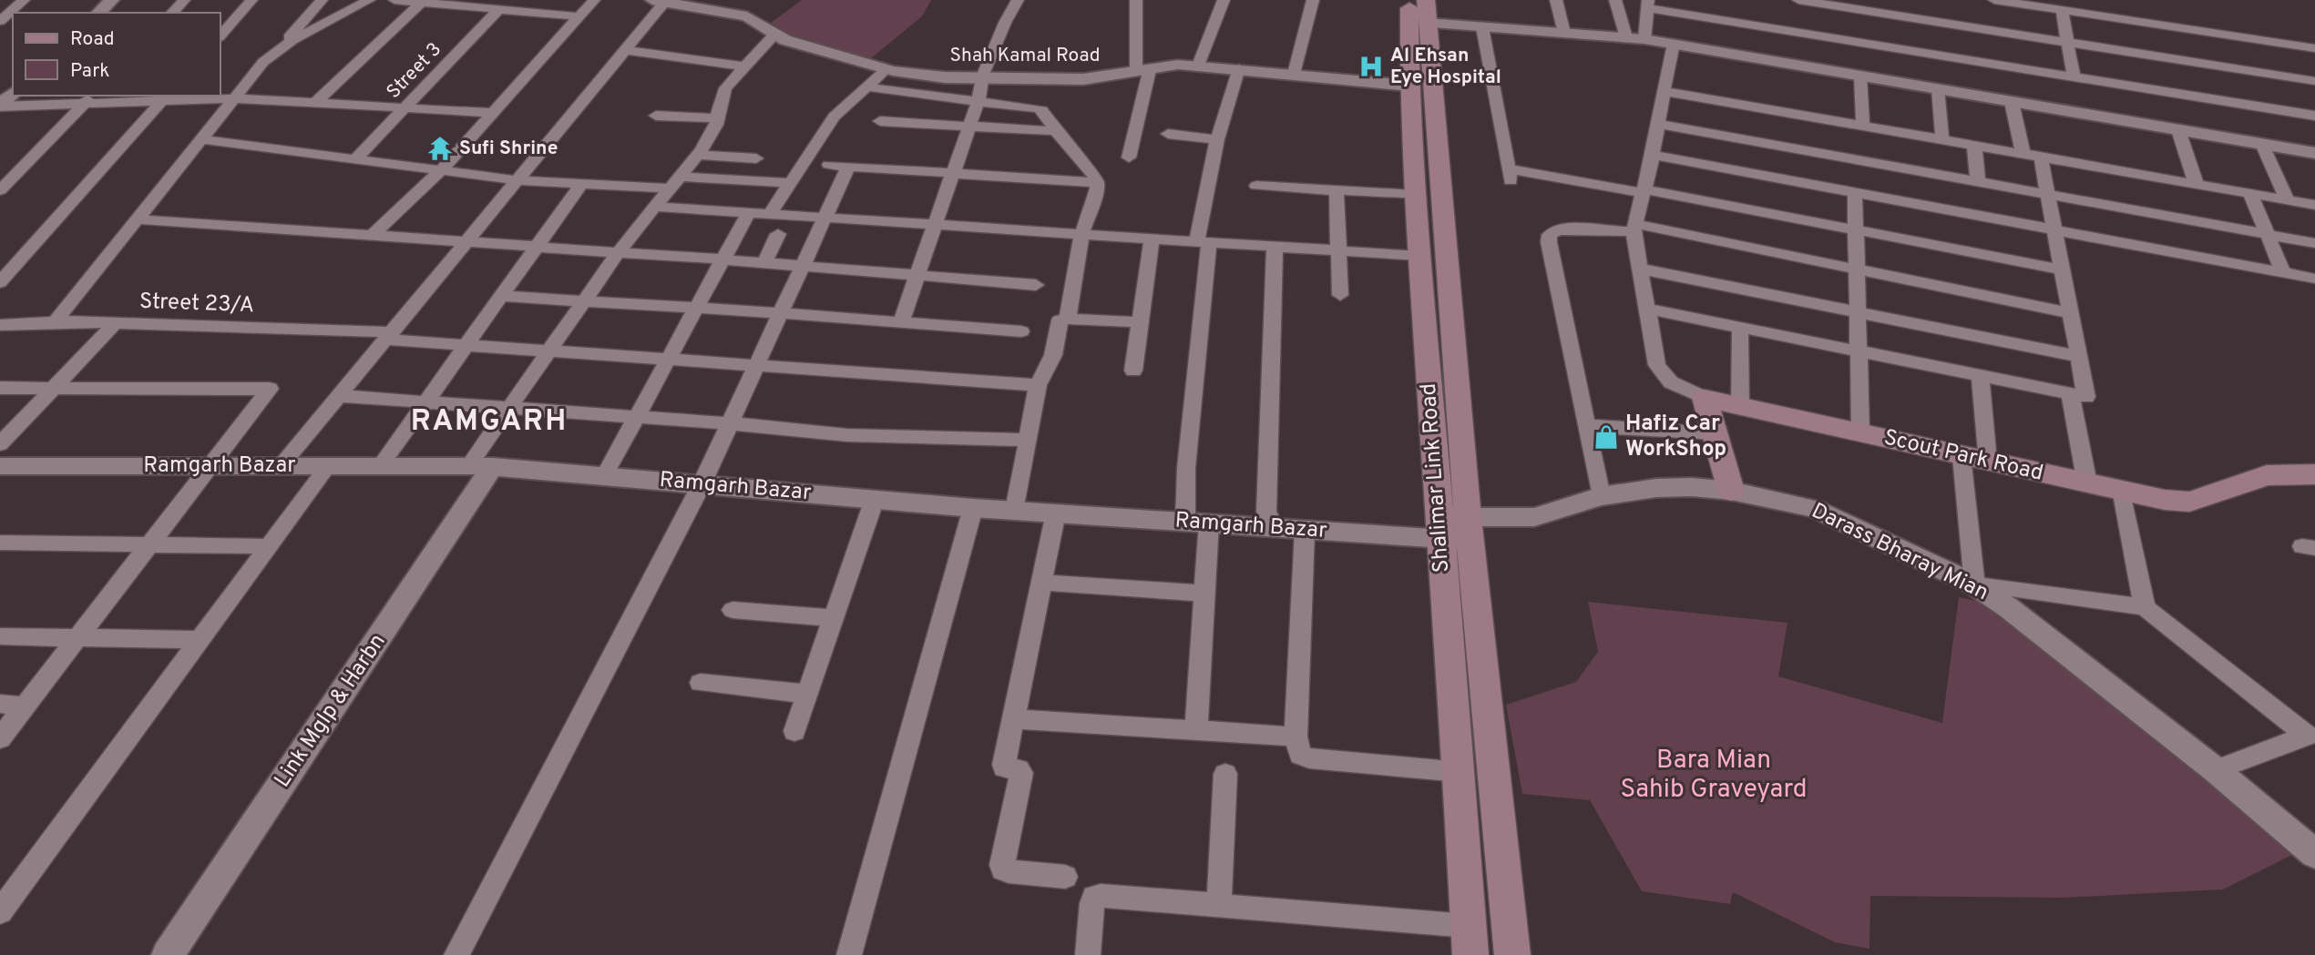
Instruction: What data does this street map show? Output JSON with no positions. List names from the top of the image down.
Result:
{
  "streets": {
    "main road": ["Scout Park Road", "Shalimar Link Road"],
    "street": [
      "Shah Kamal Road",
      "Street 3",
      "Street 23/A",
      "Ramgarh Bazar",
      "Darass Bharay Mian",
      "Link Mglp & Harbn"
    ]
  },
  "crossings": [
    ["Shah Kamal Road", "Shalimar Link Road"],
    ["Ramgarh Bazar", "Shalimar Link Road"],
    ["Ramgarh Bazar", "Darass Bharay Mian"],
    ["Ramgarh Bazar", "Link Mglp & Harbn"],
    ["Shalimar Link Road", "Darass Bharay Mian"]
  ],
  "districts": ["RAMGARH"],
  "parks": ["Bara Mian Sahib Graveyard"],
  "places": {
    "hospital": ["Al Ehsan Eye Hospital"],
    "temple": ["Sufi Shrine"],
    "shop": ["Hafiz Car WorkShop"]
  },
  "legend": ["Road", "Park"]
}
